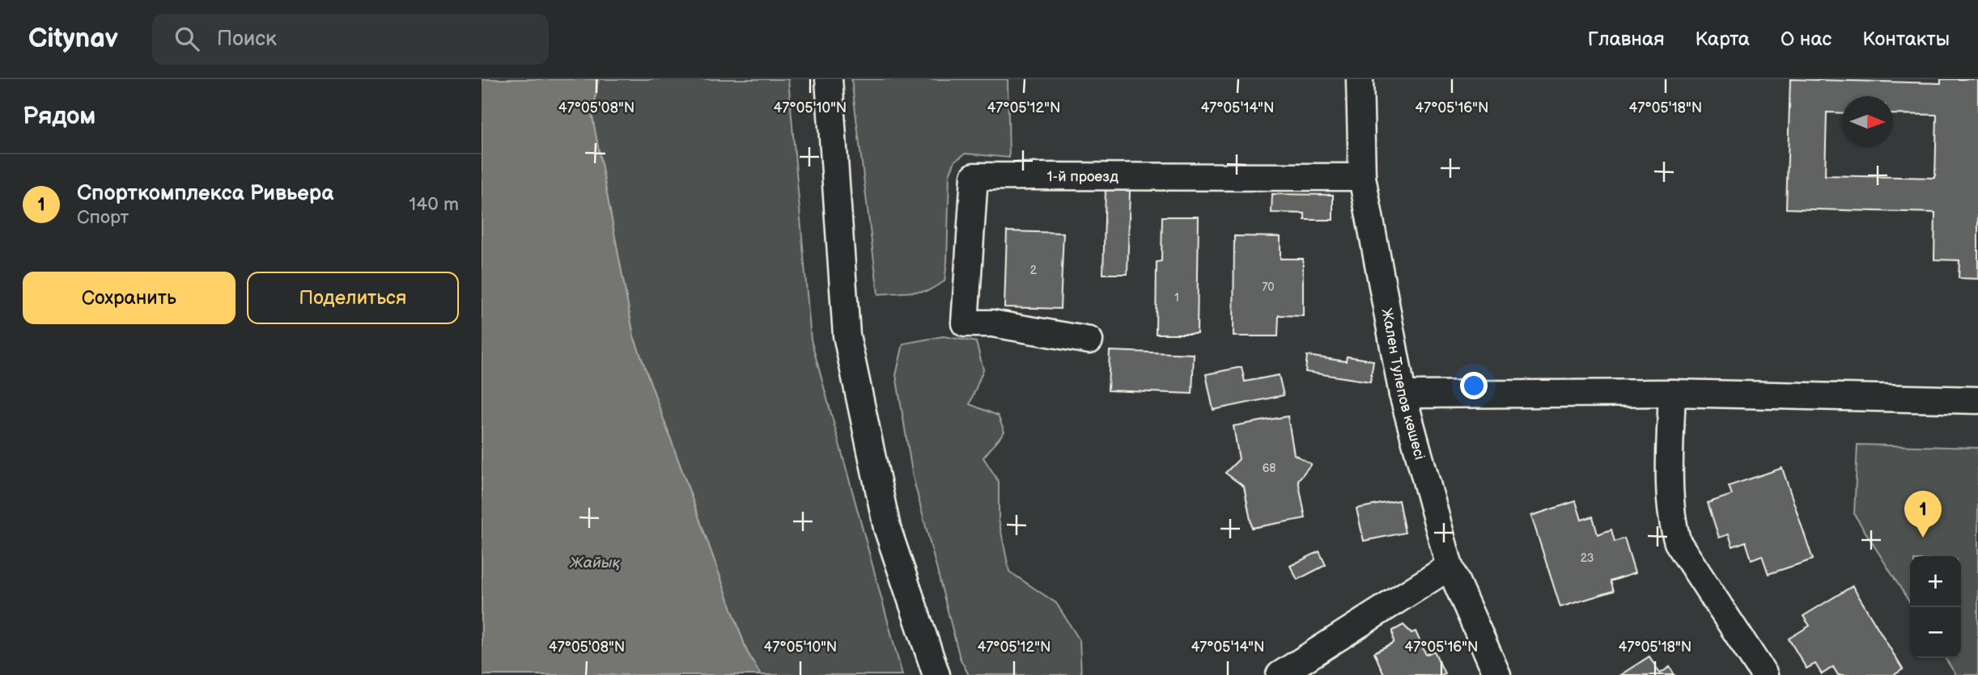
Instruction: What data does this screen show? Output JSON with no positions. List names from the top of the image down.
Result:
{
  "streets": {
    "street": ["1-й проезд", "Жален Тулепов көшесі"]
  },
  "crossings": [
    ["1-й проезд", "Жален Тулепов көшесі"]
  ],
  "water": ["Жайық"],
  "house_numbers": [
    "2",
    "70",
    "1",
    "68",
    "23"
  ],
  "north": "right",
  "page": {
    "header": "Citynav",
    "search": "Поиск",
    "nav": [
      "Главная",
      "Карта",
      "О нас",
      "Контакты"
    ],
    "heading": "Рядом",
    "list": [
      {
        "mark": "1",
        "name": "Спорткомплекса Ривьера",
        "note": "Спорт",
        "value": "140 m"
      }
    ],
    "buttons": ["Сохранить", "Поделиться"],
    "pins": "1",
    "map_buttons": ["+", "−"]
  },
  "coordinates": [
    "47°05'08\"N",
    "47°05'10\"N",
    "47°05'12\"N",
    "47°05'14\"N",
    "47°05'16\"N",
    "47°05'18\"N"
  ]
}
